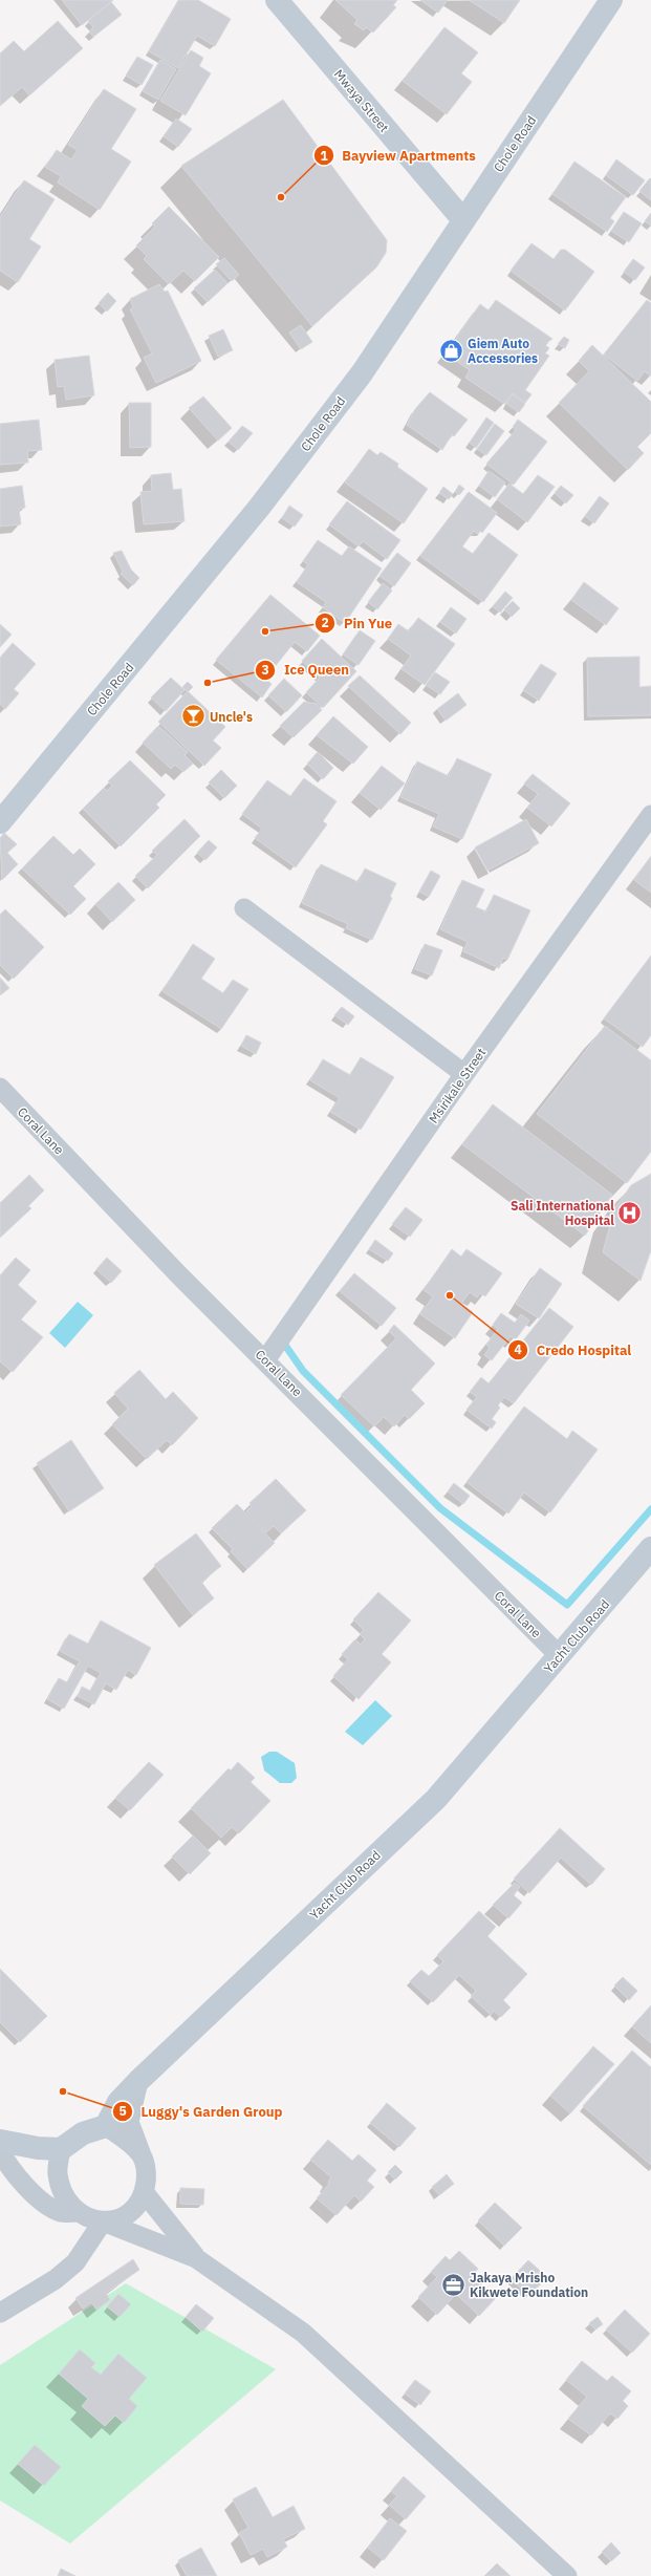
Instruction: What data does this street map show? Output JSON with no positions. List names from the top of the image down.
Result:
{
  "streets": {
    "street": [
      "Mwaya Street",
      "Chole Road",
      "Msirikale Street",
      "Coral Lane",
      "Yacht Club Road"
    ]
  },
  "crossings": [
    ["Mwaya Street", "Chole Road"],
    ["Msirikale Street", "Coral Lane"],
    ["Coral Lane", "Yacht Club Road"]
  ],
  "places": {
    "other": [
      "Bayview Apartments",
      "Pin Yue",
      "Ice Queen",
      "Credo Hospital",
      "Luggy's Garden Group"
    ],
    "shop": ["Giem Auto Accessories"],
    "bar": ["Uncle's"],
    "hospital": ["Sali International Hospital"],
    "office": ["Jakaya Mrisho Kikwete Foundation"]
  }
}
